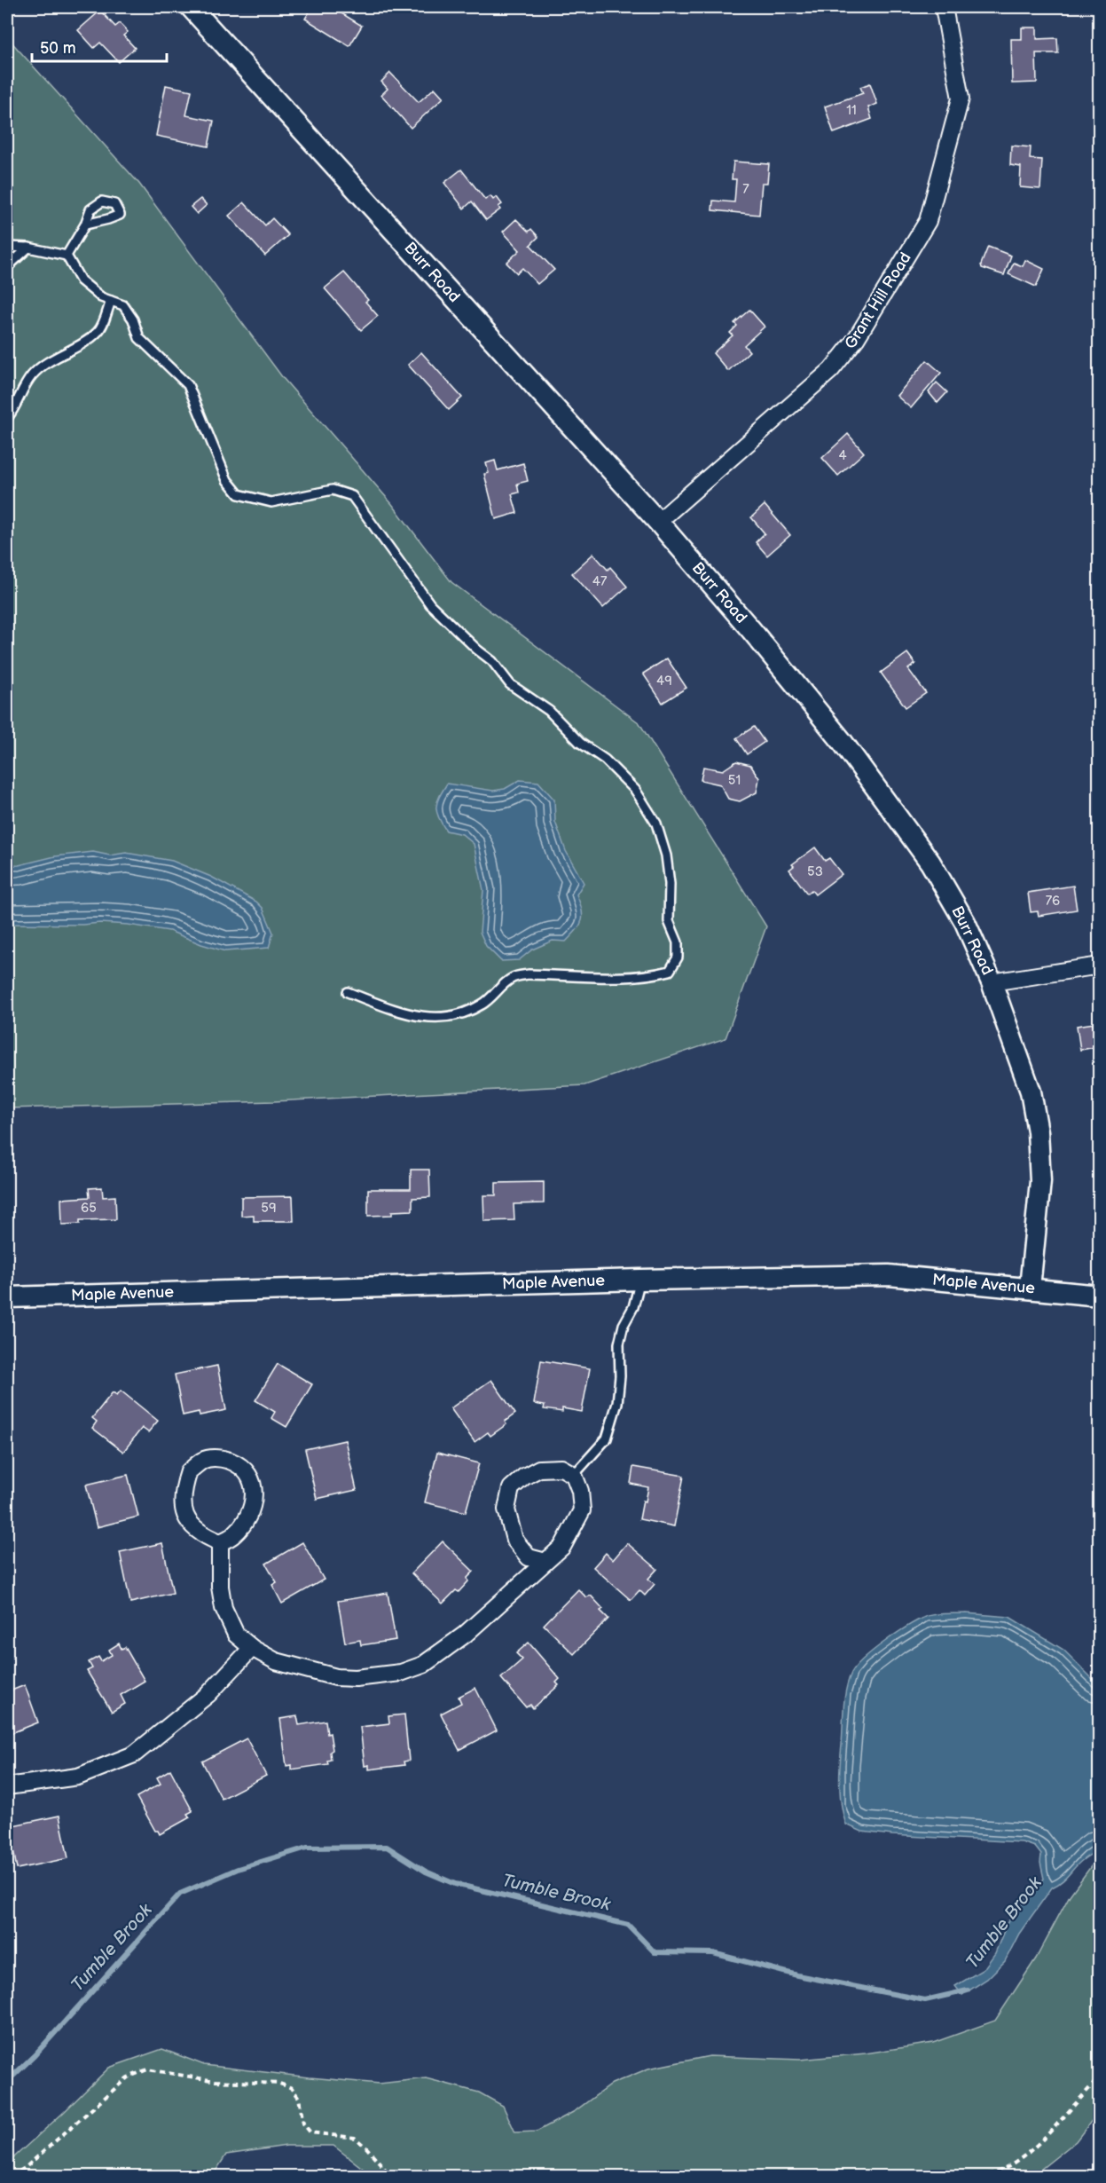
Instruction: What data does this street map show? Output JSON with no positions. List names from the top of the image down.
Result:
{
  "streets": {
    "street": ["Burr Road", "Grant Hill Road", "Maple Avenue"]
  },
  "crossings": [
    ["Burr Road", "Grant Hill Road"],
    ["Burr Road", "Maple Avenue"]
  ],
  "water": ["Tumble Brook"],
  "house_numbers": [
    "11",
    "7",
    "4",
    "47",
    "49",
    "51",
    "53",
    "76",
    "65",
    "59"
  ],
  "scale_bar": "50 m"
}
